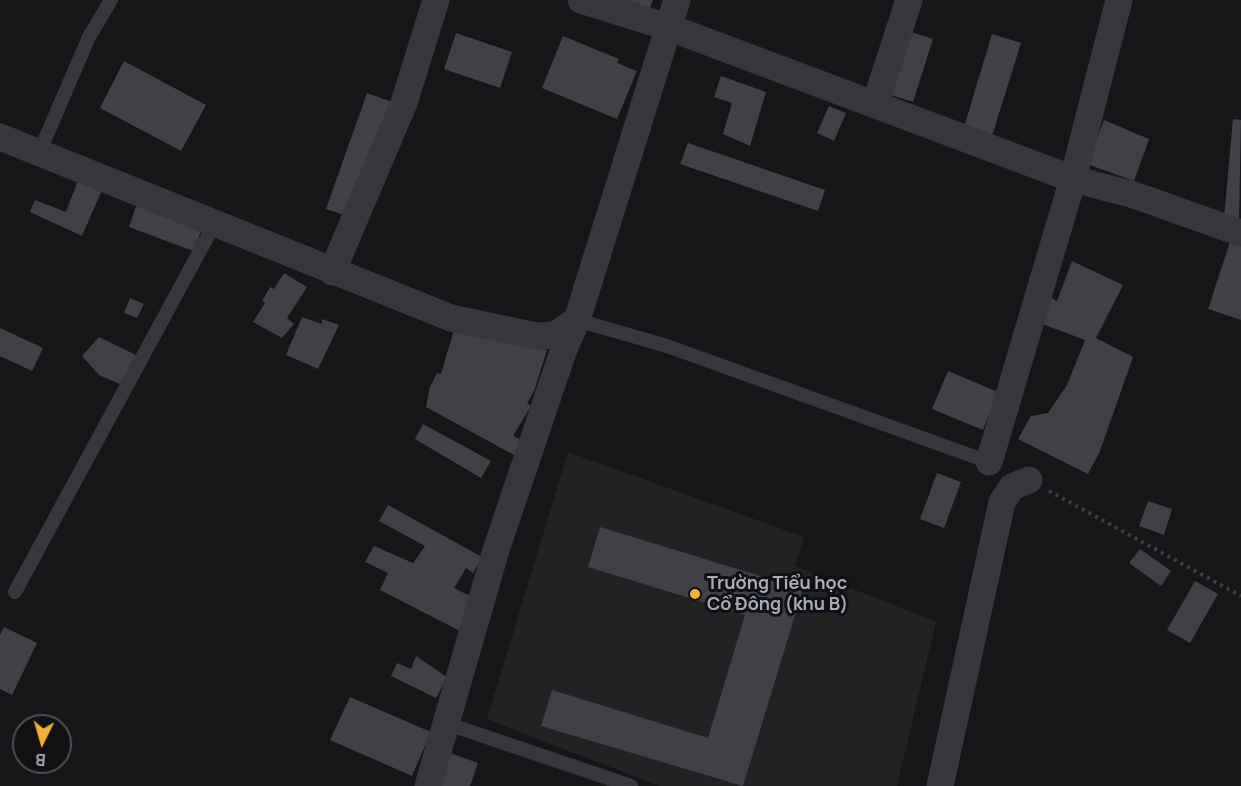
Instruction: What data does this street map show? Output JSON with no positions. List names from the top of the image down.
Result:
{
  "places": ["Trường Tiểu học Cổ Đông (khu B)"],
  "north": "bottom"
}
